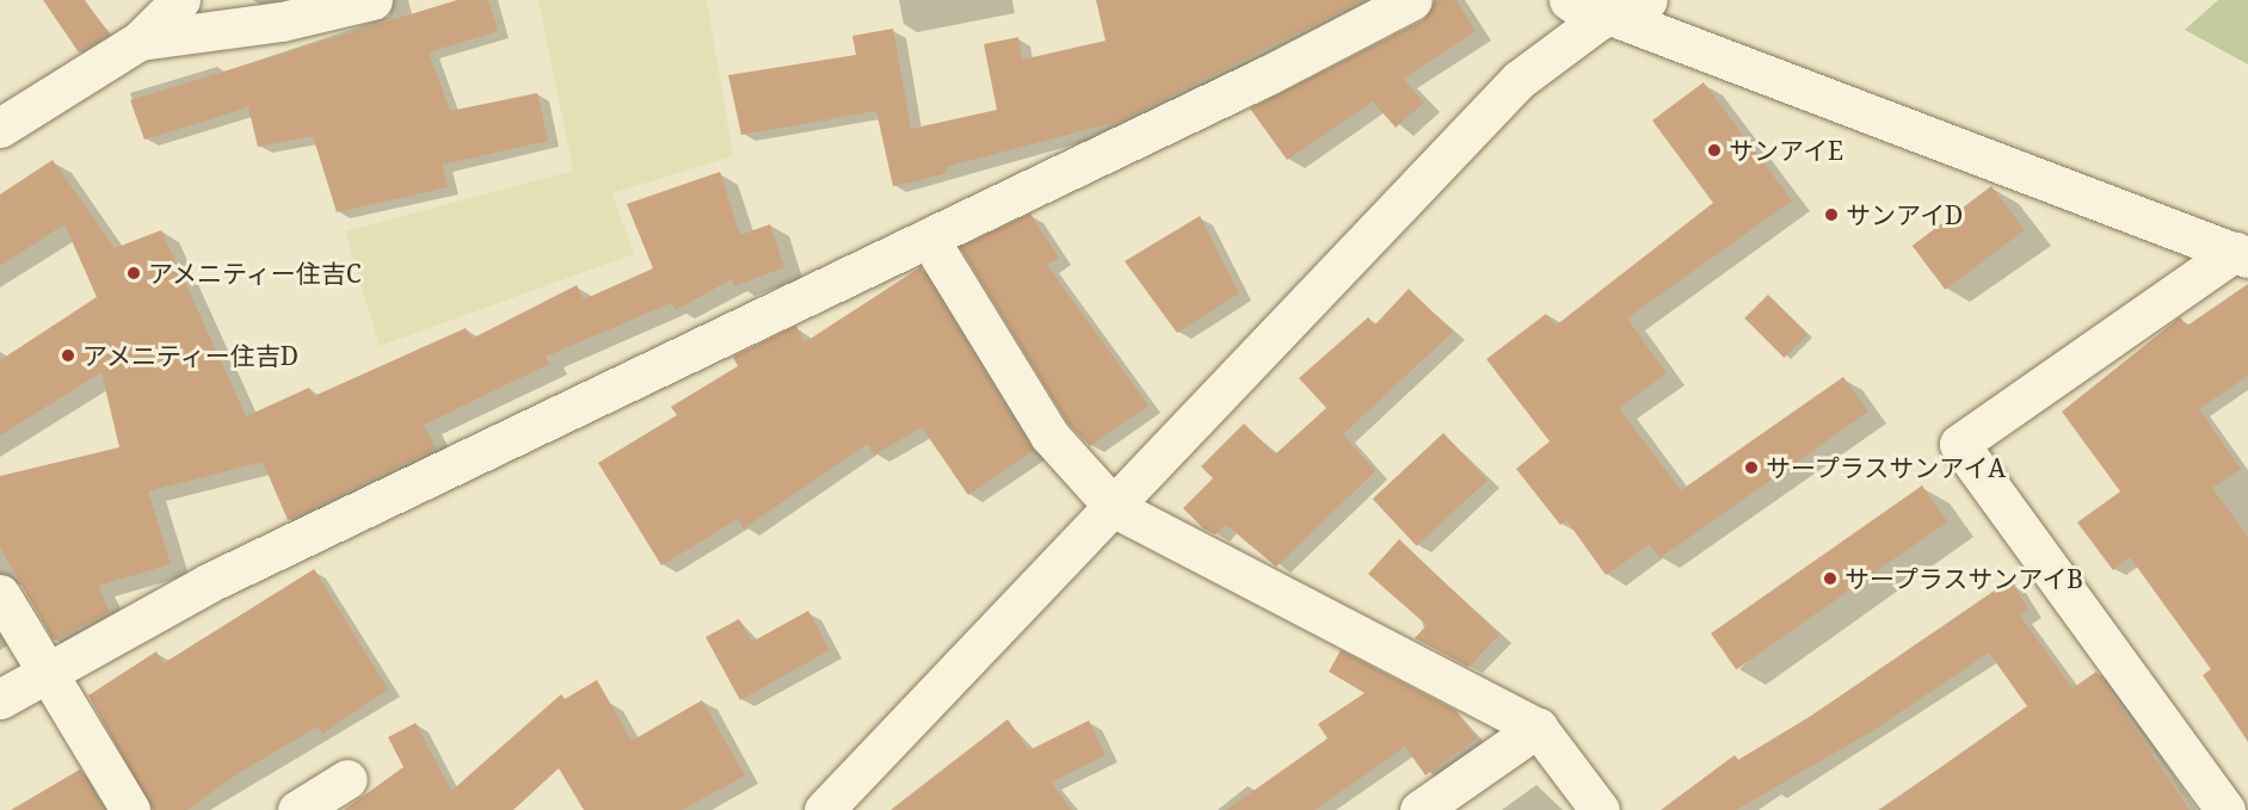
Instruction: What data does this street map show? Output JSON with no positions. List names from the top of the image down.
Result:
{
  "places": [
    "サンアイE",
    "サンアイD",
    "アメニティー住吉C",
    "アメニティー住吉D",
    "サープラスサンアイA",
    "サープラスサンアイB"
  ]
}
